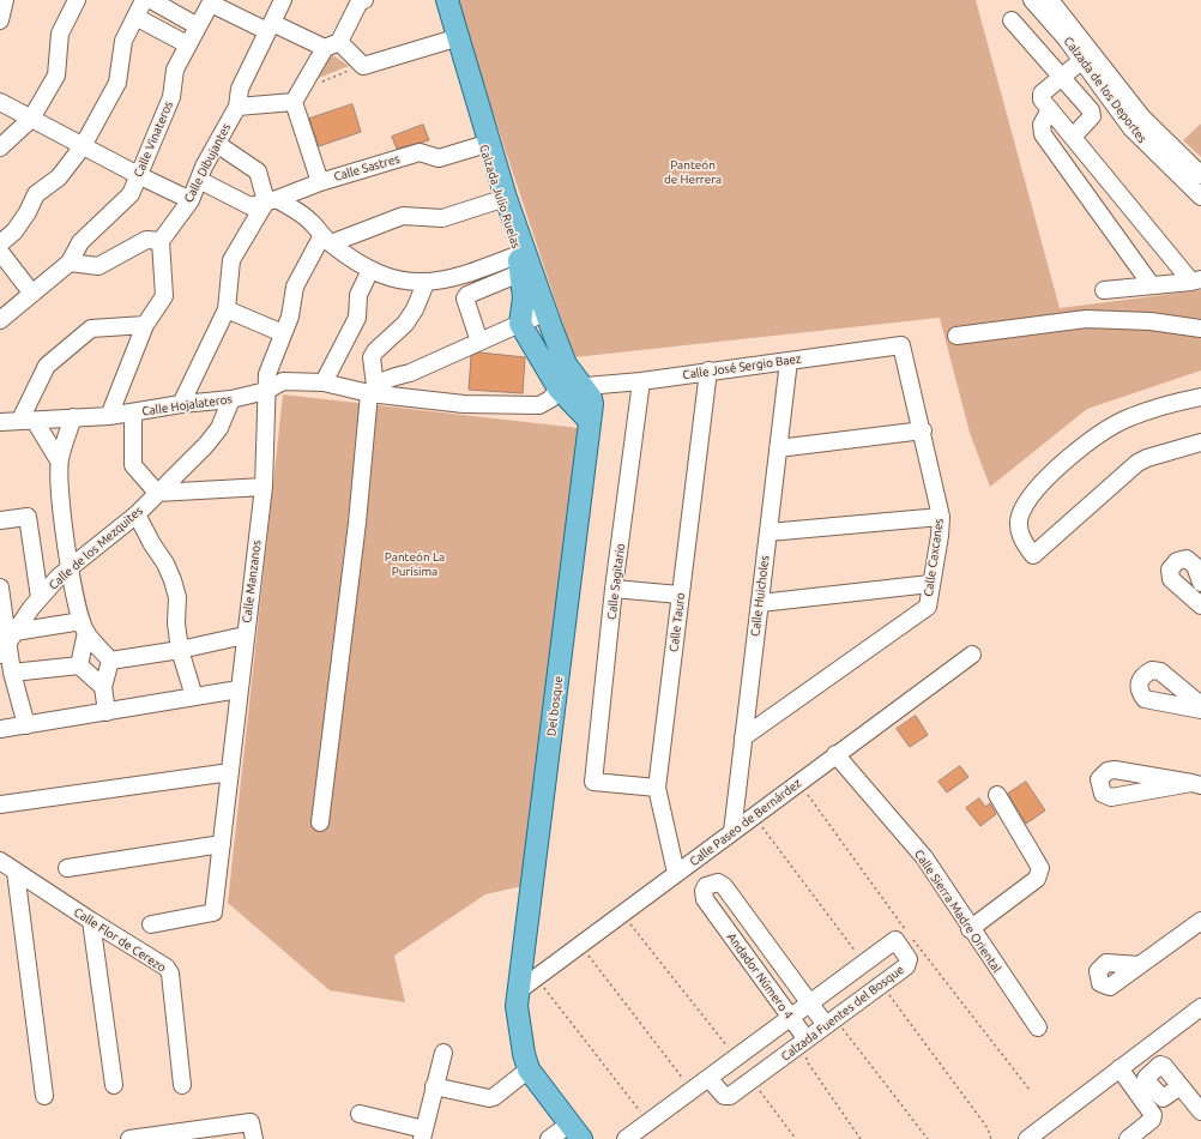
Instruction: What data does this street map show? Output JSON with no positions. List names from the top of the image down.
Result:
{
  "streets": {
    "main road": ["Calzada Julio Ruelas", "Del bosque"],
    "street": [
      "Calzada de los Deportes",
      "Calle Vinateros",
      "Calle Dibujantes",
      "Calle Sastres",
      "Calle José Sergio Baez",
      "Calle Hojalateros",
      "Calle de los Mezquites",
      "Calle Caxcanes",
      "Calle Manzanos",
      "Calle Sagitario",
      "Calle Huicholes",
      "Calle Tauro",
      "Calle Paseo de Bernárdez",
      "Calle Sierra Madre Oriental",
      "Calle Flor de Cerezo",
      "Andador Número 4",
      "Calzada Fuentes del Bosque"
    ]
  },
  "crossings": [
    ["Calle Sastres", "Calzada Julio Ruelas"],
    ["Calzada Julio Ruelas", "Calle José Sergio Baez"],
    ["Calzada Julio Ruelas", "Del bosque"],
    ["Calle José Sergio Baez", "Calle Caxcanes"],
    ["Calle José Sergio Baez", "Calle Sagitario"],
    ["Calle José Sergio Baez", "Calle Huicholes"],
    ["Calle José Sergio Baez", "Calle Tauro"],
    ["Calle José Sergio Baez", "Del bosque"],
    ["Calle Hojalateros", "Calle de los Mezquites"],
    ["Calle Hojalateros", "Calle Manzanos"],
    ["Calle Caxcanes", "Calle Huicholes"],
    ["Calle Sagitario", "Calle Tauro"],
    ["Calle Huicholes", "Calle Paseo de Bernárdez"],
    ["Calle Tauro", "Calle Paseo de Bernárdez"],
    ["Del bosque", "Calle Paseo de Bernárdez"],
    ["Calle Paseo de Bernárdez", "Calle Sierra Madre Oriental"],
    ["Andador Número 4", "Calzada Fuentes del Bosque"]
  ],
  "parks": ["Panteón de Herrera", "Panteón La Purísima"]
}
